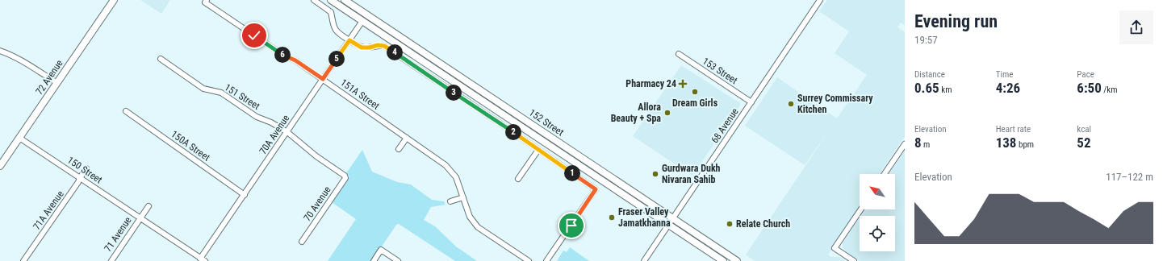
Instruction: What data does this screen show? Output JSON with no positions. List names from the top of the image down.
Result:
{
  "streets": {
    "main road": ["72 Avenue", "152 Street"],
    "street": [
      "153 Street",
      "151A Street",
      "151 Street",
      "68 Avenue",
      "70A Avenue",
      "150A Street",
      "150 Street",
      "70 Avenue",
      "71A Avenue",
      "71 Avenue"
    ]
  },
  "crossings": [
    ["153 Street", "68 Avenue"],
    ["72 Avenue", "150 Street"],
    ["151A Street", "70A Avenue"],
    ["151 Street", "70A Avenue"],
    ["151 Street", "70 Avenue"],
    ["152 Street", "68 Avenue"],
    ["152 Street", "70A Avenue"],
    ["70A Avenue", "150A Street"],
    ["70A Avenue", "150 Street"],
    ["150 Street", "71A Avenue"],
    ["150 Street", "71 Avenue"]
  ],
  "places": {
    "health": ["Pharmacy 24"],
    "other": [
      "Dream Girls",
      "Surrey Commissary Kitchen",
      "Allora Beauty + Spa",
      "Gurdwara Dukh Nivaran Sahib",
      "Fraser Valley Jamatkhanna",
      "Relate Church"
    ]
  },
  "north": "top left",
  "page": {
    "heading": ["Evening run", "19:57"],
    "pins": [
      "4",
      "6",
      "5",
      "3",
      "2",
      "1"
    ],
    "stats": [
      ["Distance", "0.65 km"],
      ["Time", "4:26"],
      ["Pace", "6:50 /km"],
      ["Elevation", "8 m"],
      ["Heart rate", "138 bpm"],
      ["kcal", "52"]
    ],
    "chart": ["Elevation", "117–122 m"]
  }
}
